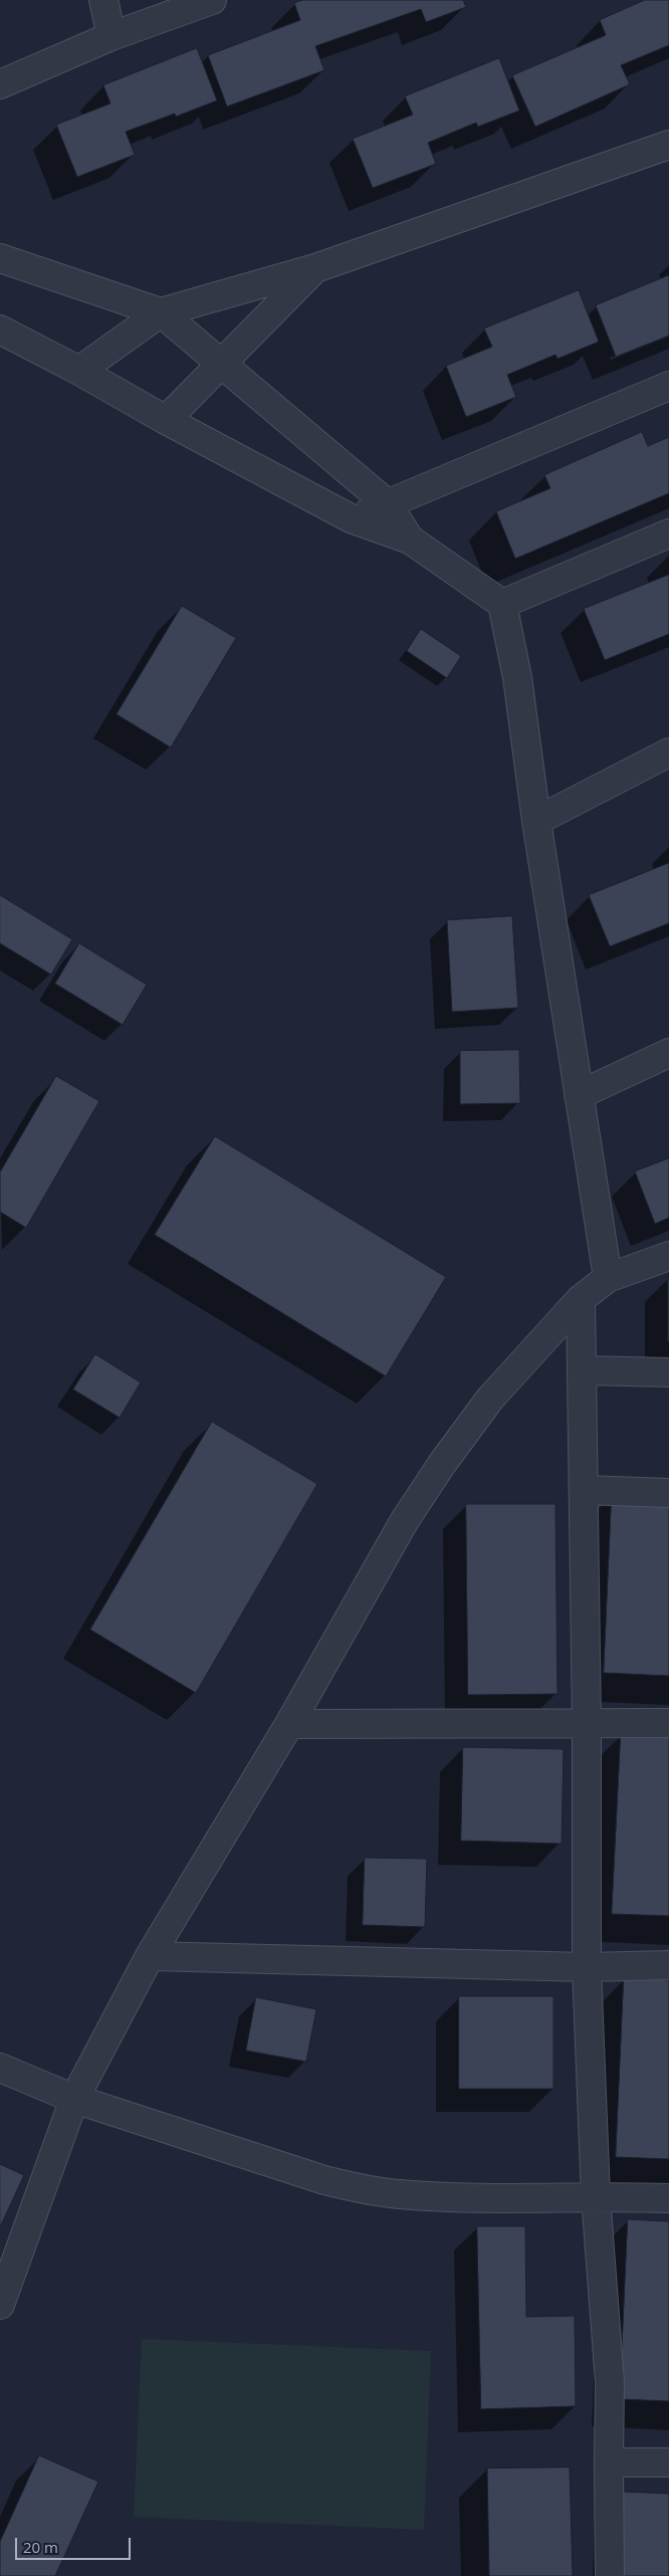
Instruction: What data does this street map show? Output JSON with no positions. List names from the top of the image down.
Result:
{
  "scale_bar": "20 m"
}
